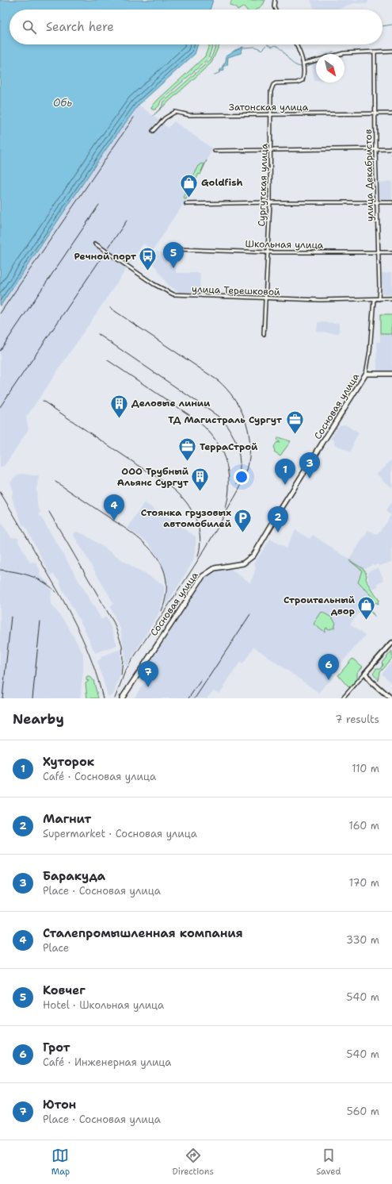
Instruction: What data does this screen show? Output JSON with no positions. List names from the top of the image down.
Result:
{
  "streets": {
    "main road": ["Сосновая улица"],
    "street": [
      "Затонская улица",
      "улица Декабристов",
      "Сургутская улица",
      "Школьная улица",
      "улица Терешковой"
    ]
  },
  "crossings": [
    ["Затонская улица", "улица Декабристов"],
    ["Затонская улица", "Сургутская улица"],
    ["улица Декабристов", "Школьная улица"],
    ["улица Декабристов", "улица Терешковой"],
    ["Сургутская улица", "Школьная улица"],
    ["Сургутская улица", "улица Терешковой"]
  ],
  "water": ["Обь"],
  "places": {
    "shop": ["Goldfish", "Строительный двор"],
    "bus stop": ["Речной порт"],
    "building": ["Деловые линии", "ООО Трубный Альянс Сургут"],
    "office": ["ТД Магистраль Сургут", "ТерраСтрой"],
    "parking": ["Стоянка грузовых автомобилей"]
  },
  "north": "bottom right",
  "page": {
    "search": "Search here",
    "pins": [
      "5",
      "3",
      "1",
      "4",
      "2",
      "6",
      "7"
    ],
    "heading": ["Nearby", "7 results"],
    "list": [
      {
        "mark": "1",
        "name": "Хуторок",
        "note": "Café · Сосновая улица",
        "value": "110 m"
      },
      {
        "mark": "2",
        "name": "Магнит",
        "note": "Supermarket · Сосновая улица",
        "value": "160 m"
      },
      {
        "mark": "3",
        "name": "Баракуда",
        "note": "Place · Сосновая улица",
        "value": "170 m"
      },
      {
        "mark": "4",
        "name": "Сталепромышленная компания",
        "note": "Place",
        "value": "330 m"
      },
      {
        "mark": "5",
        "name": "Ковчег",
        "note": "Hotel · Школьная улица",
        "value": "540 m"
      },
      {
        "mark": "6",
        "name": "Грот",
        "note": "Café · Инженерная улица",
        "value": "540 m"
      },
      {
        "mark": "7",
        "name": "Ютон",
        "note": "Place · Сосновая улица",
        "value": "560 m"
      }
    ],
    "nav": ["Map", "Directions", "Saved"]
  }
}
